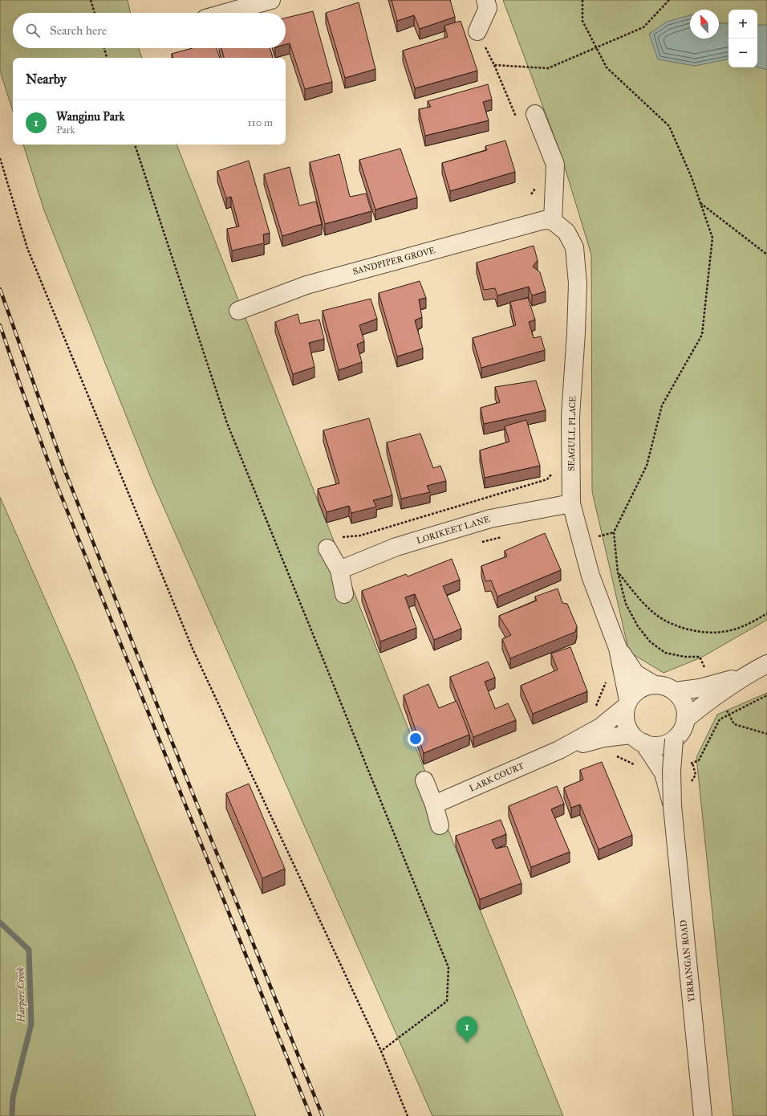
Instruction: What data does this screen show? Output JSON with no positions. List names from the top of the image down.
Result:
{
  "streets": {
    "street": [
      "SANDPIPER GROVE",
      "SEAGULL PLACE",
      "LORIKEET LANE",
      "LARK COURT",
      "YIRRANGAN ROAD"
    ]
  },
  "crossings": [
    ["SANDPIPER GROVE", "SEAGULL PLACE"],
    ["SEAGULL PLACE", "LORIKEET LANE"],
    ["SEAGULL PLACE", "LARK COURT"],
    ["SEAGULL PLACE", "YIRRANGAN ROAD"],
    ["LARK COURT", "YIRRANGAN ROAD"]
  ],
  "water": ["Harpers Creek"],
  "north": "top left",
  "page": {
    "map_buttons": ["+", "−"],
    "search": "Search here",
    "heading": "Nearby",
    "list": [
      {
        "mark": "1",
        "name": "Wanginu Park",
        "note": "Park",
        "value": "110 m"
      }
    ],
    "pins": "1"
  }
}
